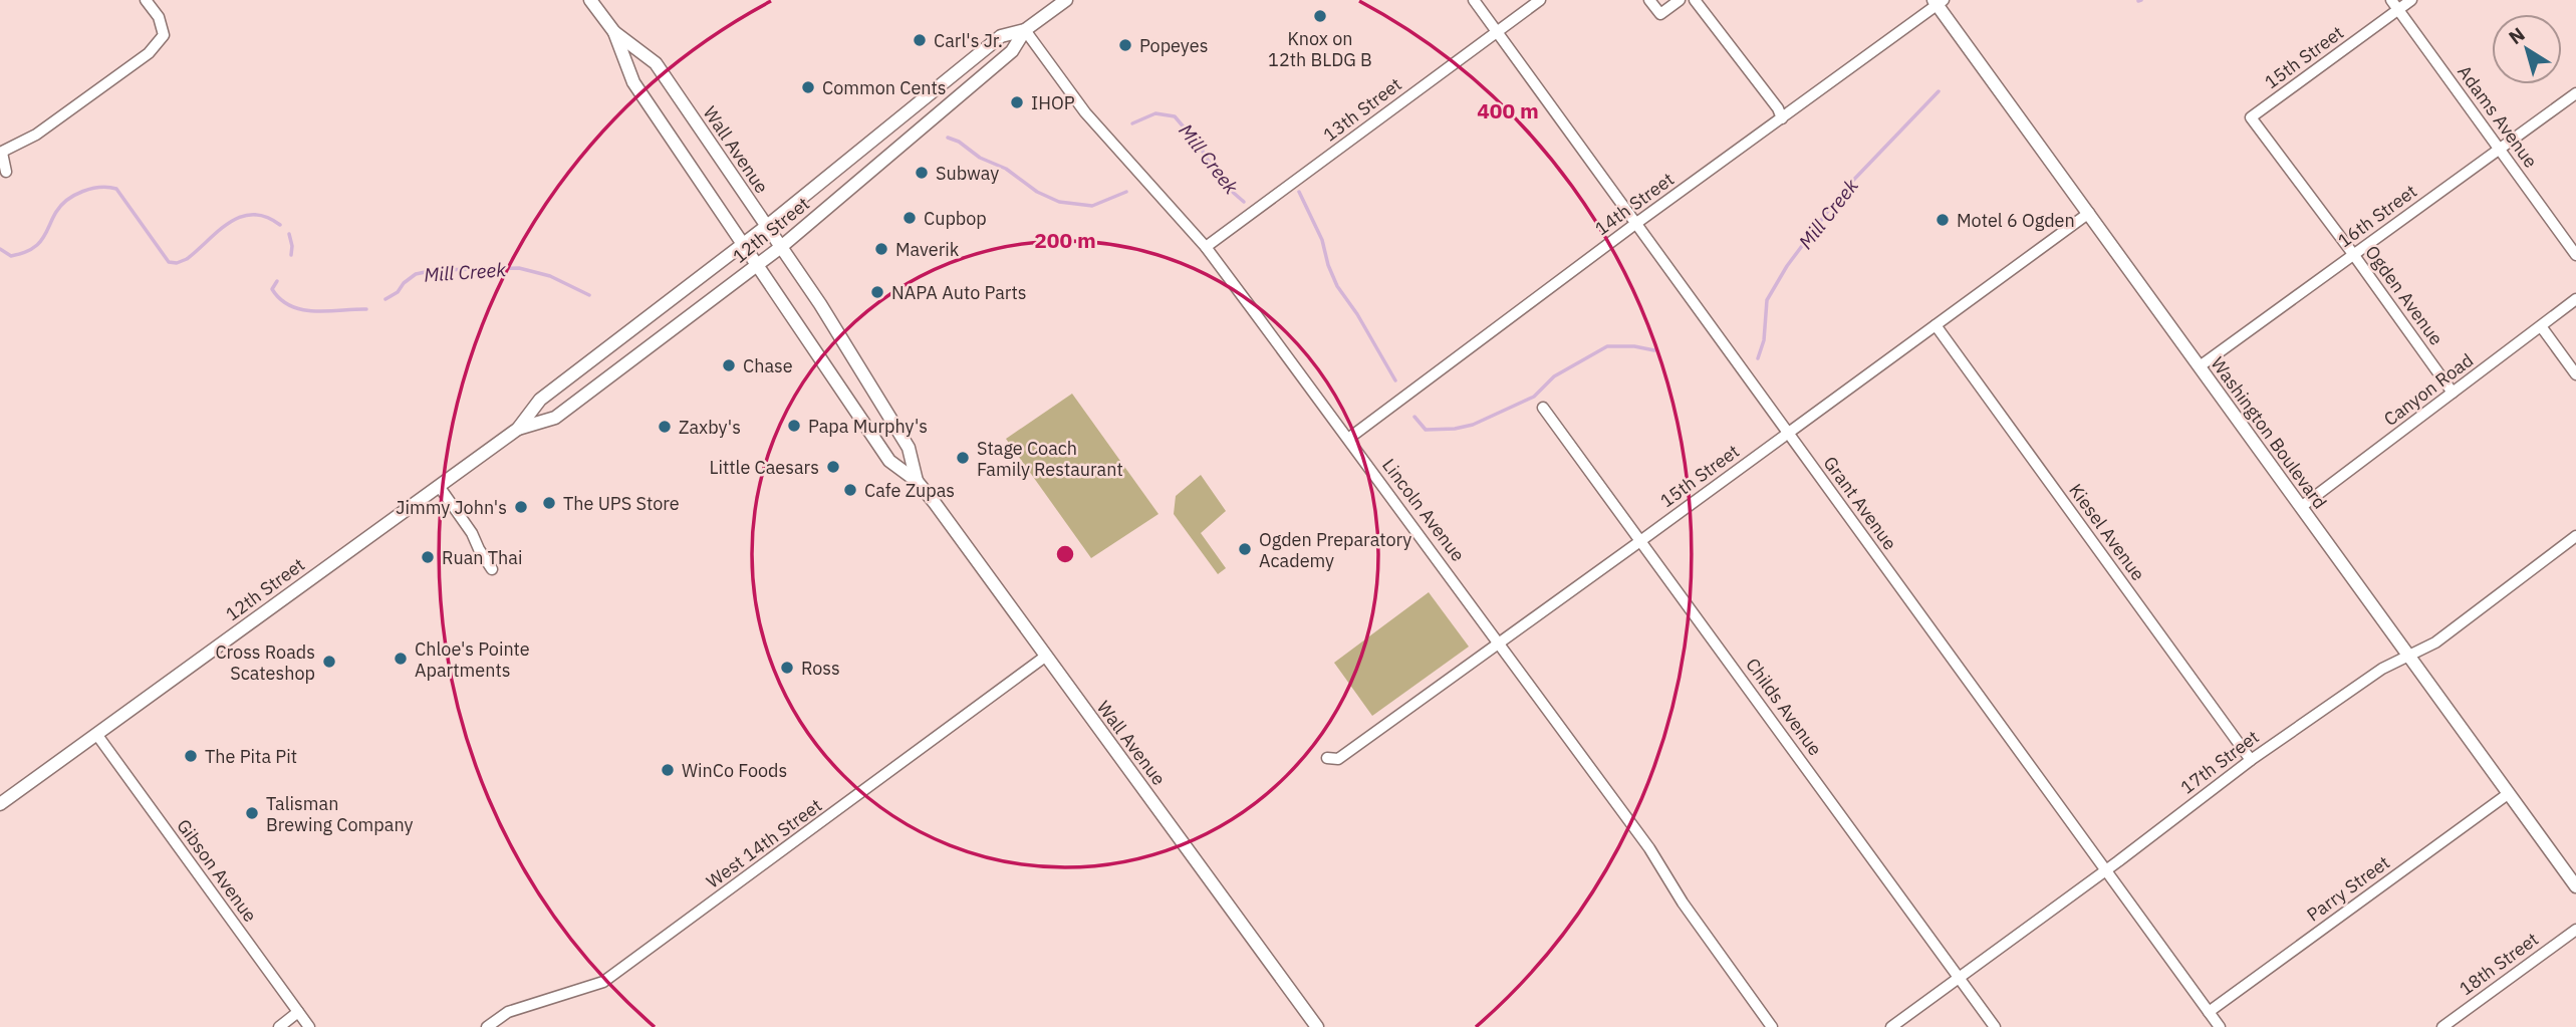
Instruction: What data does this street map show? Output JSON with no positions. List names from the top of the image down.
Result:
{
  "streets": {
    "main road": ["Wall Avenue", "12th Street", "Washington Boulevard"],
    "street": [
      "15th Street",
      "13th Street",
      "Adams Avenue",
      "14th Street",
      "16th Street",
      "Ogden Avenue",
      "Canyon Road",
      "Grant Avenue",
      "Lincoln Avenue",
      "Kiesel Avenue",
      "Childs Avenue",
      "17th Street",
      "West 14th Street",
      "Gibson Avenue",
      "Parry Street",
      "18th Street"
    ]
  },
  "crossings": [
    ["15th Street", "Adams Avenue"],
    ["15th Street", "Ogden Avenue"],
    ["15th Street", "Washington Boulevard"],
    ["15th Street", "Grant Avenue"],
    ["15th Street", "Lincoln Avenue"],
    ["15th Street", "Kiesel Avenue"],
    ["15th Street", "Childs Avenue"],
    ["13th Street", "Grant Avenue"],
    ["13th Street", "Lincoln Avenue"],
    ["Adams Avenue", "16th Street"],
    ["Wall Avenue", "12th Street"],
    ["Wall Avenue", "West 14th Street"],
    ["14th Street", "Washington Boulevard"],
    ["14th Street", "Grant Avenue"],
    ["14th Street", "Lincoln Avenue"],
    ["16th Street", "Ogden Avenue"],
    ["16th Street", "Washington Boulevard"],
    ["12th Street", "Lincoln Avenue"],
    ["12th Street", "Gibson Avenue"],
    ["Ogden Avenue", "Canyon Road"],
    ["Canyon Road", "Washington Boulevard"],
    ["Washington Boulevard", "17th Street"],
    ["Washington Boulevard", "Parry Street"],
    ["Grant Avenue", "17th Street"],
    ["Grant Avenue", "Parry Street"],
    ["Kiesel Avenue", "17th Street"],
    ["Childs Avenue", "17th Street"]
  ],
  "water": ["Mill Creek"],
  "places": [
    "Knox on 12th BLDG B",
    "Carl's Jr.",
    "Popeyes",
    "Common Cents",
    "IHOP",
    "Subway",
    "Cupbop",
    "Motel 6 Ogden",
    "Maverik",
    "NAPA Auto Parts",
    "Chase",
    "Papa Murphy's",
    "Zaxby's",
    "Stage Coach Family Restaurant",
    "Little Caesars",
    "Cafe Zupas",
    "The UPS Store",
    "Jimmy John's",
    "Ogden Preparatory Academy",
    "Ruan Thai",
    "Chloe's Pointe Apartments",
    "Cross Roads Scateshop",
    "Ross",
    "The Pita Pit",
    "WinCo Foods",
    "Talisman Brewing Company"
  ],
  "north": "top left",
  "rings": ["400 m", "200 m"]
}
